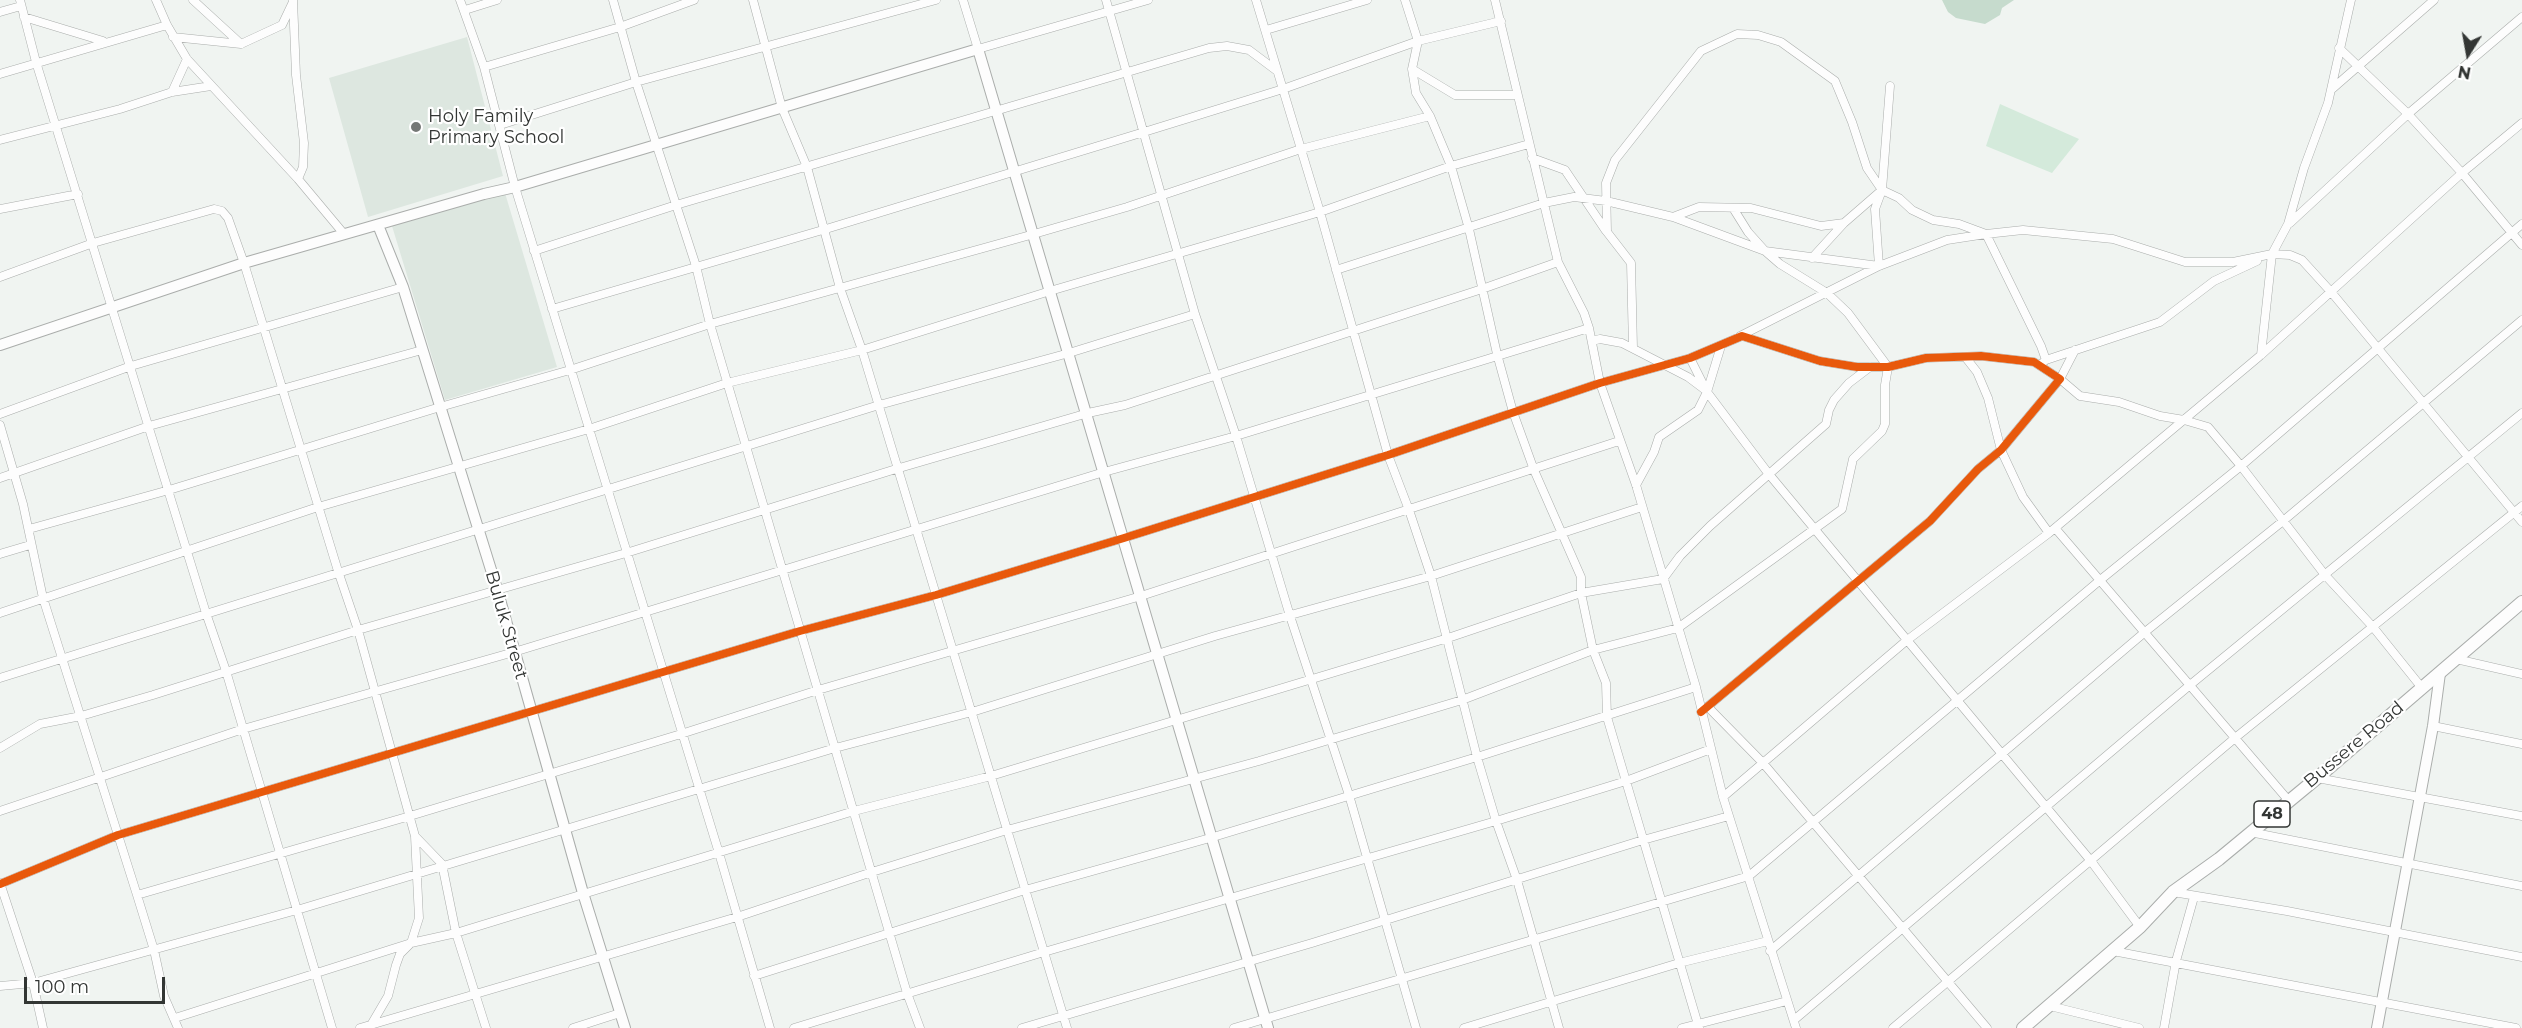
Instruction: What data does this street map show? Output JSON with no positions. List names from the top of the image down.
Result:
{
  "streets": {
    "main road": ["Bussere Road", "48"],
    "street": ["Buluk Street"]
  },
  "places": ["Holy Family Primary School"],
  "scale_bar": "100 m",
  "north": "bottom"
}
